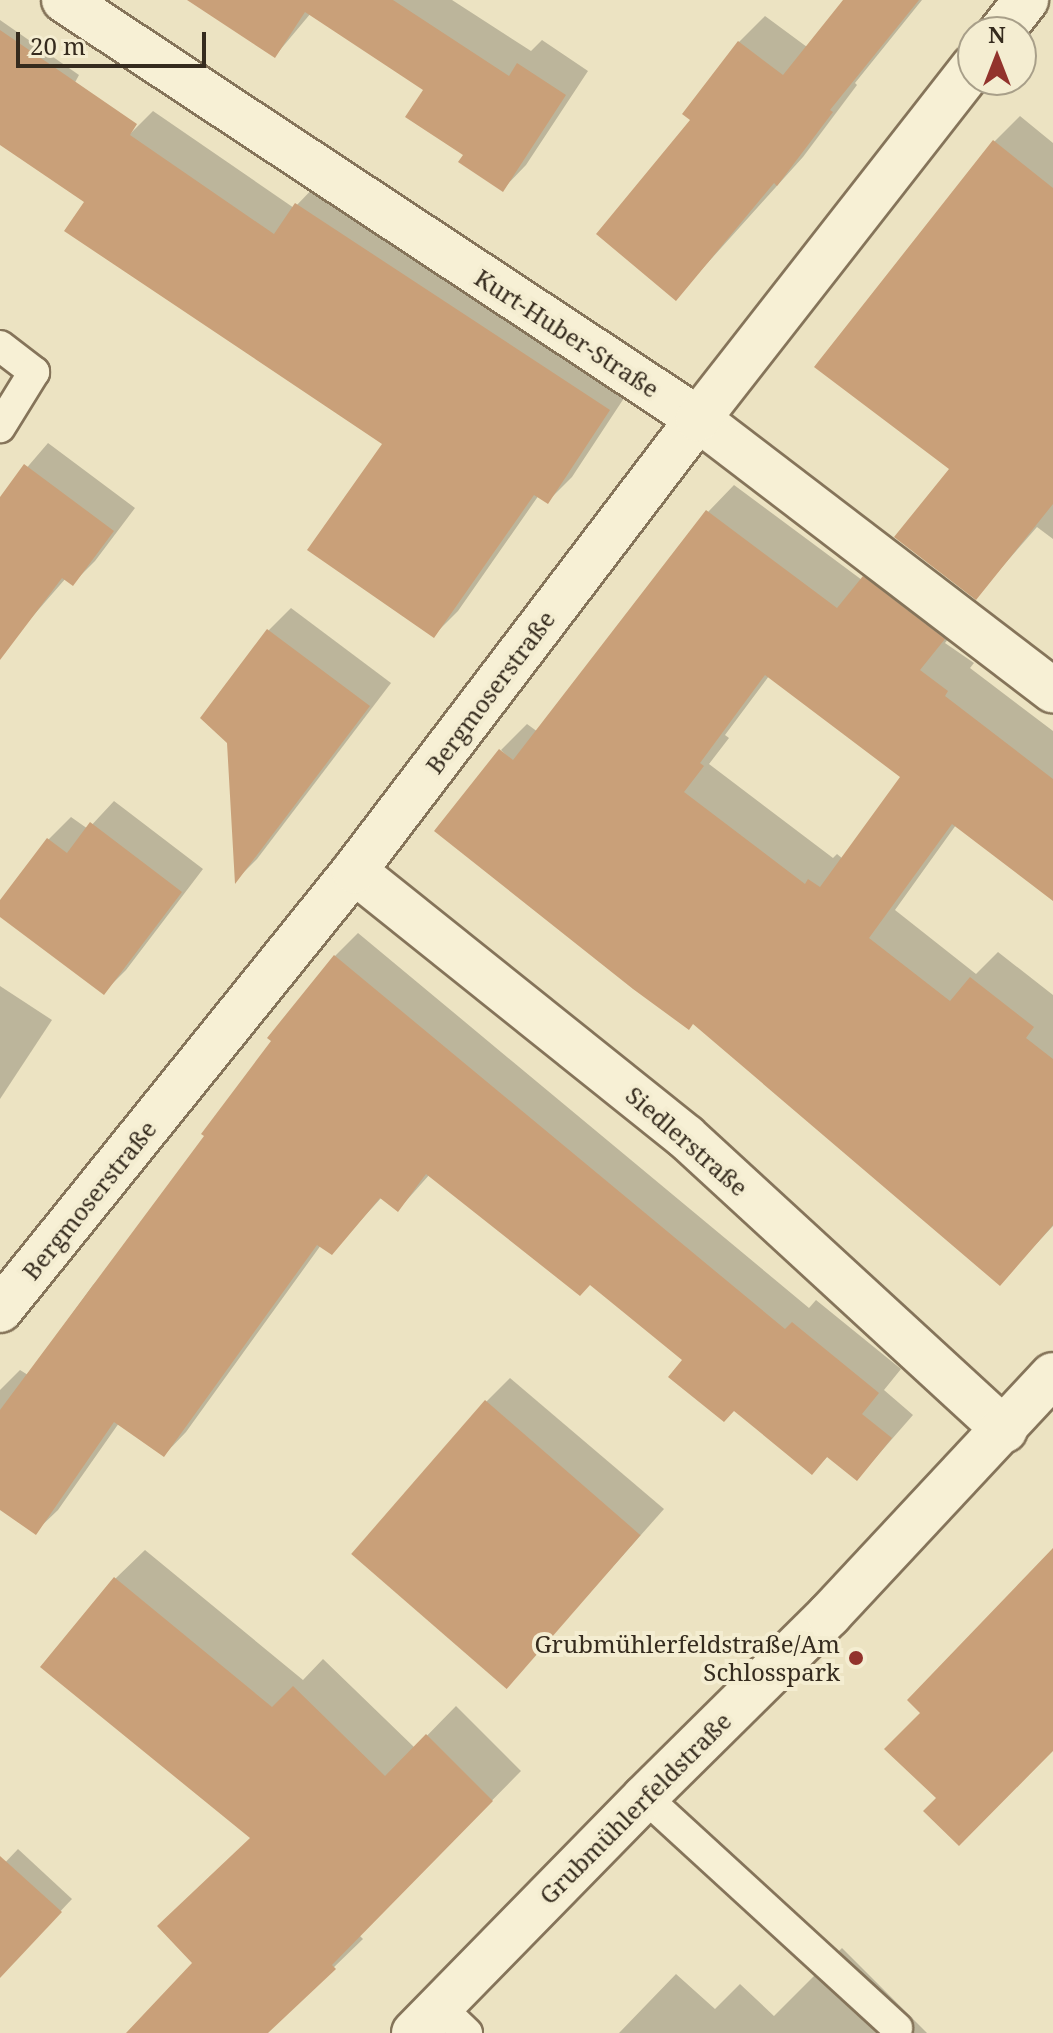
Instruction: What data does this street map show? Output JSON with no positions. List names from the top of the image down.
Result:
{
  "streets": {
    "street": [
      "Kurt-Huber-Straße",
      "Bergmoserstraße",
      "Siedlerstraße",
      "Grubmühlerfeldstraße"
    ]
  },
  "crossings": [
    ["Kurt-Huber-Straße", "Bergmoserstraße"],
    ["Bergmoserstraße", "Siedlerstraße"],
    ["Siedlerstraße", "Grubmühlerfeldstraße"]
  ],
  "places": ["Grubmühlerfeldstraße/Am Schlosspark"],
  "scale_bar": "20 m",
  "north": "top"
}
